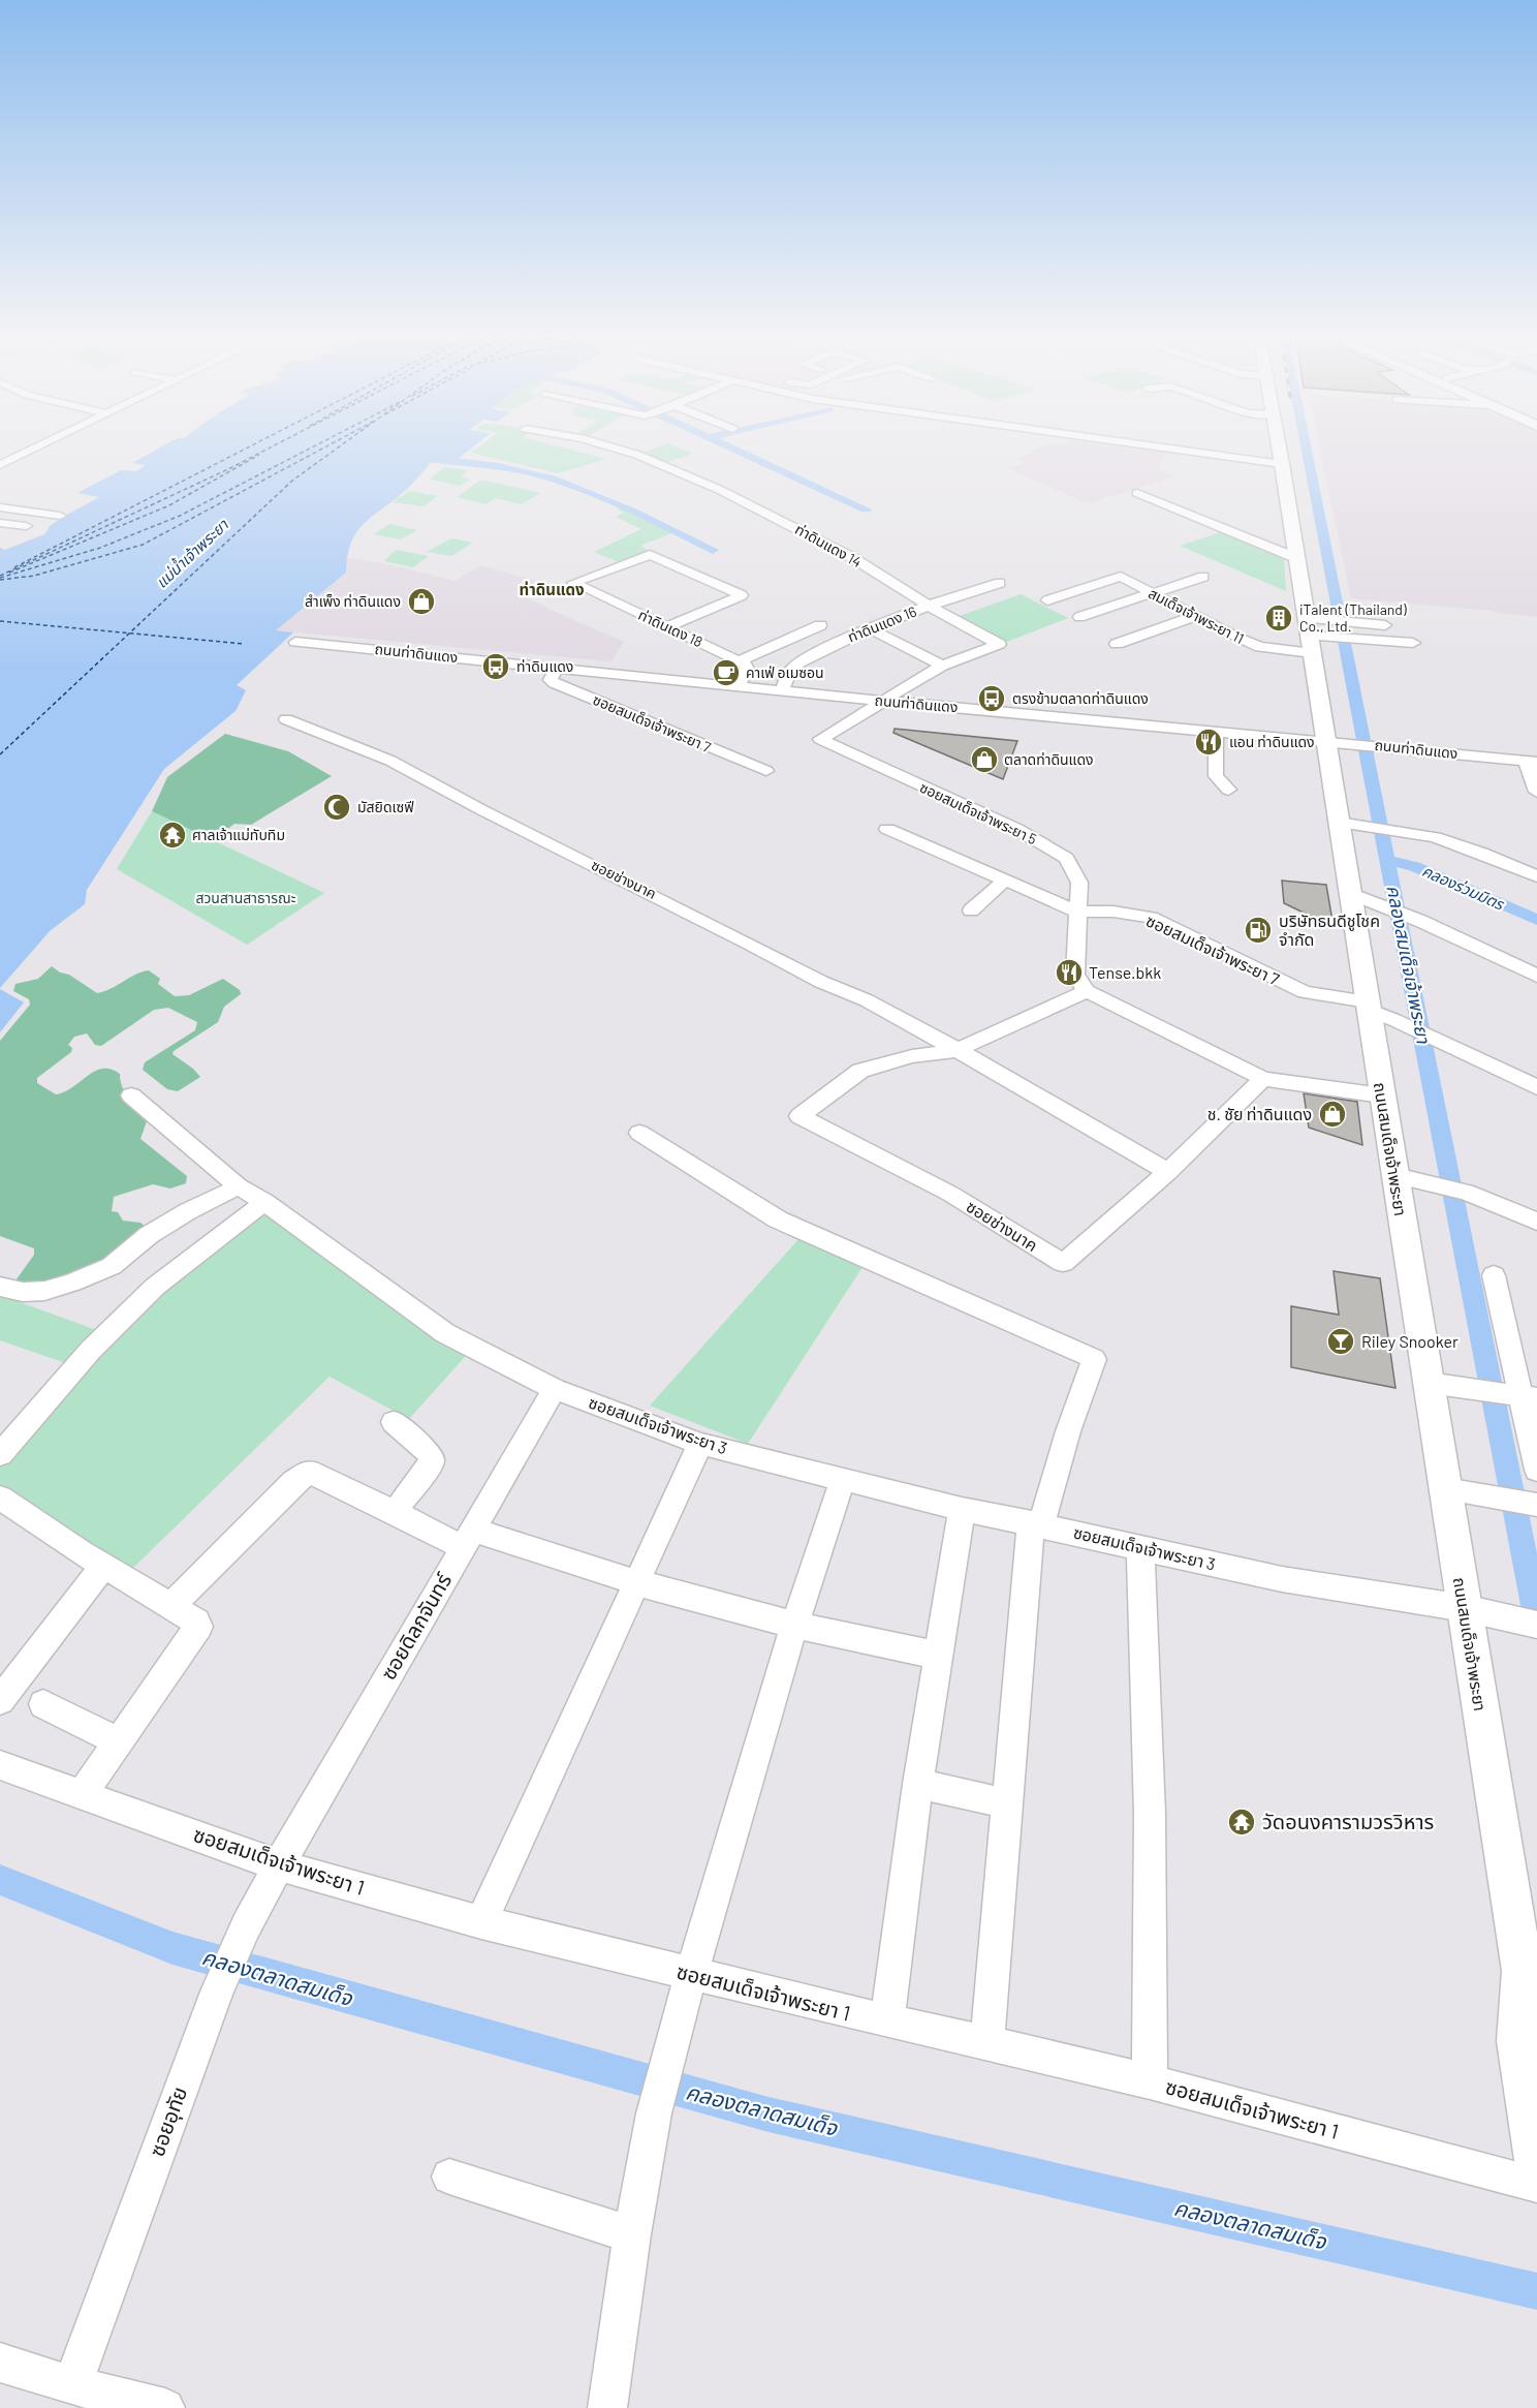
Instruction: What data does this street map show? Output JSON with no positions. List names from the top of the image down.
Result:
{
  "streets": {
    "main road": ["ถนนสมเด็จเจ้าพระยา"],
    "street": [
      "ท่าดินแดง 14",
      "สมเด็จเจ้าพระยา 11",
      "ท่าดินแดง 16",
      "ท่าดินเดง 18",
      "ถนนท่าดินแดง",
      "ซอยสมเด็จเจ้าพระยา 7",
      "ซอยสมเด็จเจ้าพระยา 5",
      "ซอยช่างนาค",
      "ซอยสมเด็จเจ้าพระยา 3",
      "ซอยดิลกจันทร์",
      "ซอยสมเด็จเจ้าพระยา 1",
      "ซอยอุทัย"
    ]
  },
  "crossings": [
    ["ท่าดินแดง 14", "ท่าดินแดง 16"],
    ["ท่าดินแดง 14", "ถนนท่าดินแดง"],
    ["ท่าดินแดง 14", "ซอยสมเด็จเจ้าพระยา 5"],
    ["สมเด็จเจ้าพระยา 11", "ถนนสมเด็จเจ้าพระยา"],
    ["ท่าดินแดง 16", "ถนนท่าดินแดง"],
    ["ถนนท่าดินแดง", "ซอยสมเด็จเจ้าพระยา 7"],
    ["ถนนท่าดินแดง", "ถนนสมเด็จเจ้าพระยา"],
    ["ซอยสมเด็จเจ้าพระยา 7", "ซอยสมเด็จเจ้าพระยา 5"],
    ["ซอยสมเด็จเจ้าพระยา 7", "ถนนสมเด็จเจ้าพระยา"],
    ["ซอยสมเด็จเจ้าพระยา 5", "ซอยช่างนาค"],
    ["ถนนสมเด็จเจ้าพระยา", "ซอยสมเด็จเจ้าพระยา 3"],
    ["ซอยสมเด็จเจ้าพระยา 3", "ซอยดิลกจันทร์"],
    ["ซอยดิลกจันทร์", "ซอยสมเด็จเจ้าพระยา 1"],
    ["ซอยดิลกจันทร์", "ซอยอุทัย"],
    ["ซอยสมเด็จเจ้าพระยา 1", "ซอยอุทัย"]
  ],
  "districts": ["ท่าดินแดง"],
  "water": [
    "แม่น้ำเจ้าพระยา",
    "คลองร่วมมิตร",
    "คลองสมเด็จเจ้าพระยา",
    "คลองตลาดสมเด็จ"
  ],
  "parks": ["สวนสานสาธารณะ"],
  "places": {
    "shop": ["สำเพ็ง ท่าดินแดง", "ตลาดท่าดินแดง", "ช. ชัย ท่าดินแดง"],
    "building": ["iTalent (Thailand) Co., Ltd."],
    "bus stop": ["ท่าดินแดง", "ตรงข้ามตลาดท่าดินแดง"],
    "cafe": ["คาเฟ่ อเมซอน"],
    "restaurant": ["แอน ท่าดินแดง", "Tense.bkk"],
    "mosque": ["มัสยิดเซฟี"],
    "temple": ["ศาลเจ้าแม่ทับทิม", "วัดอนงคารามวรวิหาร"],
    "fuel station": ["บริษัทธนดีชูโชค จำกัด"],
    "bar": ["Riley Snooker"]
  }
}
